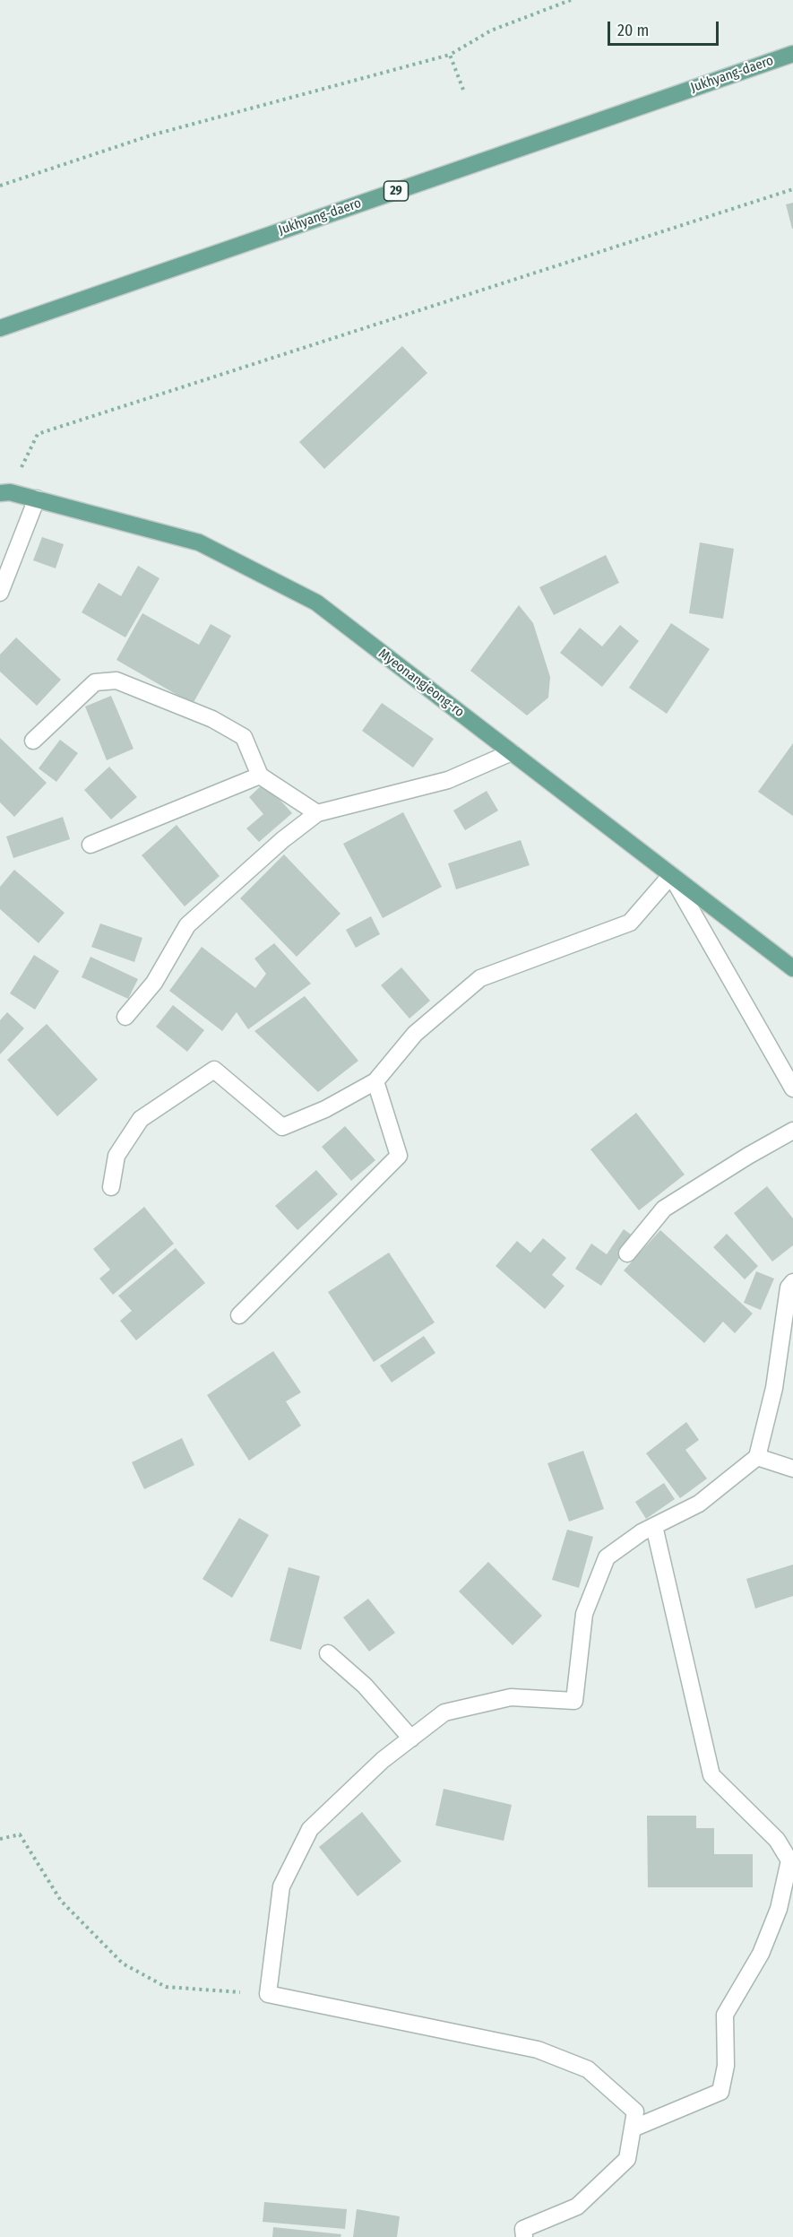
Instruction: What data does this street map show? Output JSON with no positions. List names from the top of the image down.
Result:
{
  "streets": {
    "main road": ["Jukhyang-daero", "29", "Myeonangjeong-ro"]
  },
  "scale_bar": "20 m"
}
